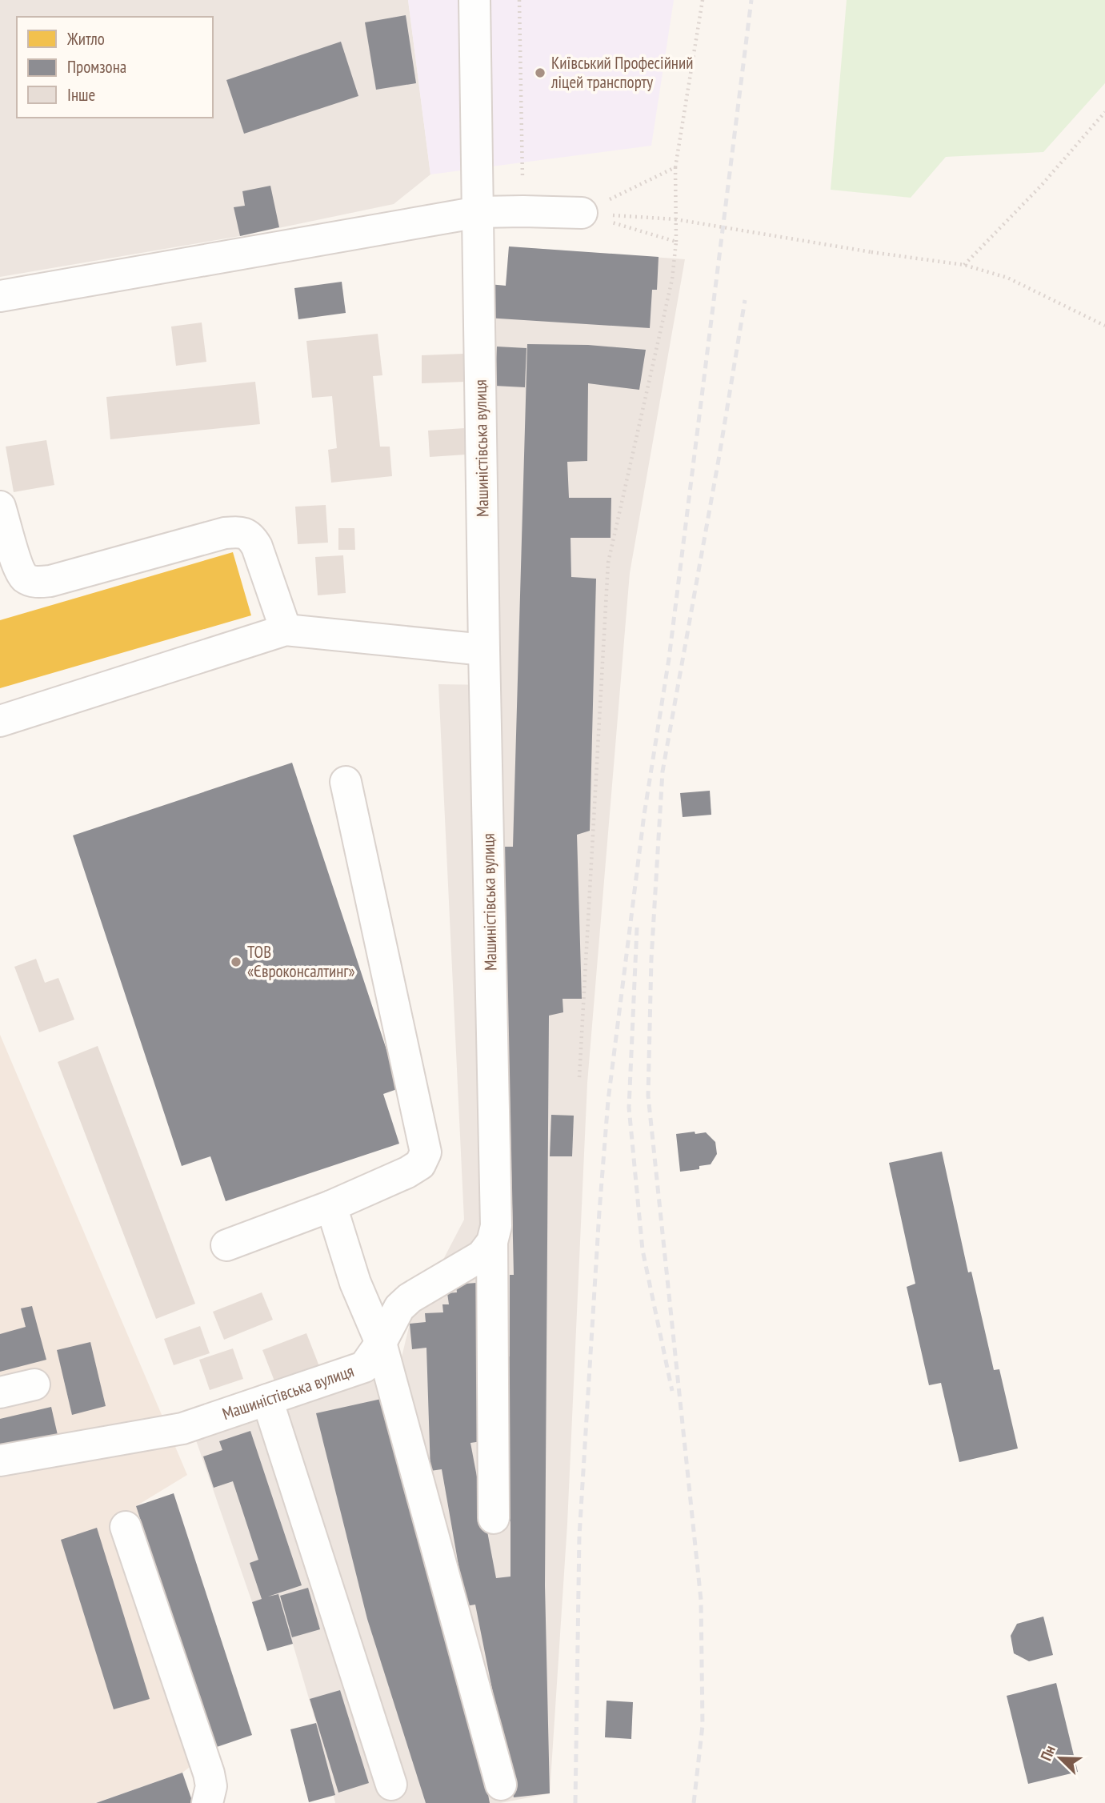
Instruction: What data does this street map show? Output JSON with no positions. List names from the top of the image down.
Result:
{
  "streets": {
    "street": ["Машиністівська вулиця"]
  },
  "places": ["Київський Професійний ліцей транспорту", "ТОВ «Євроконсалтинг»"],
  "legend": ["Житло", "Промзона", "Інше"],
  "north": "top left"
}
